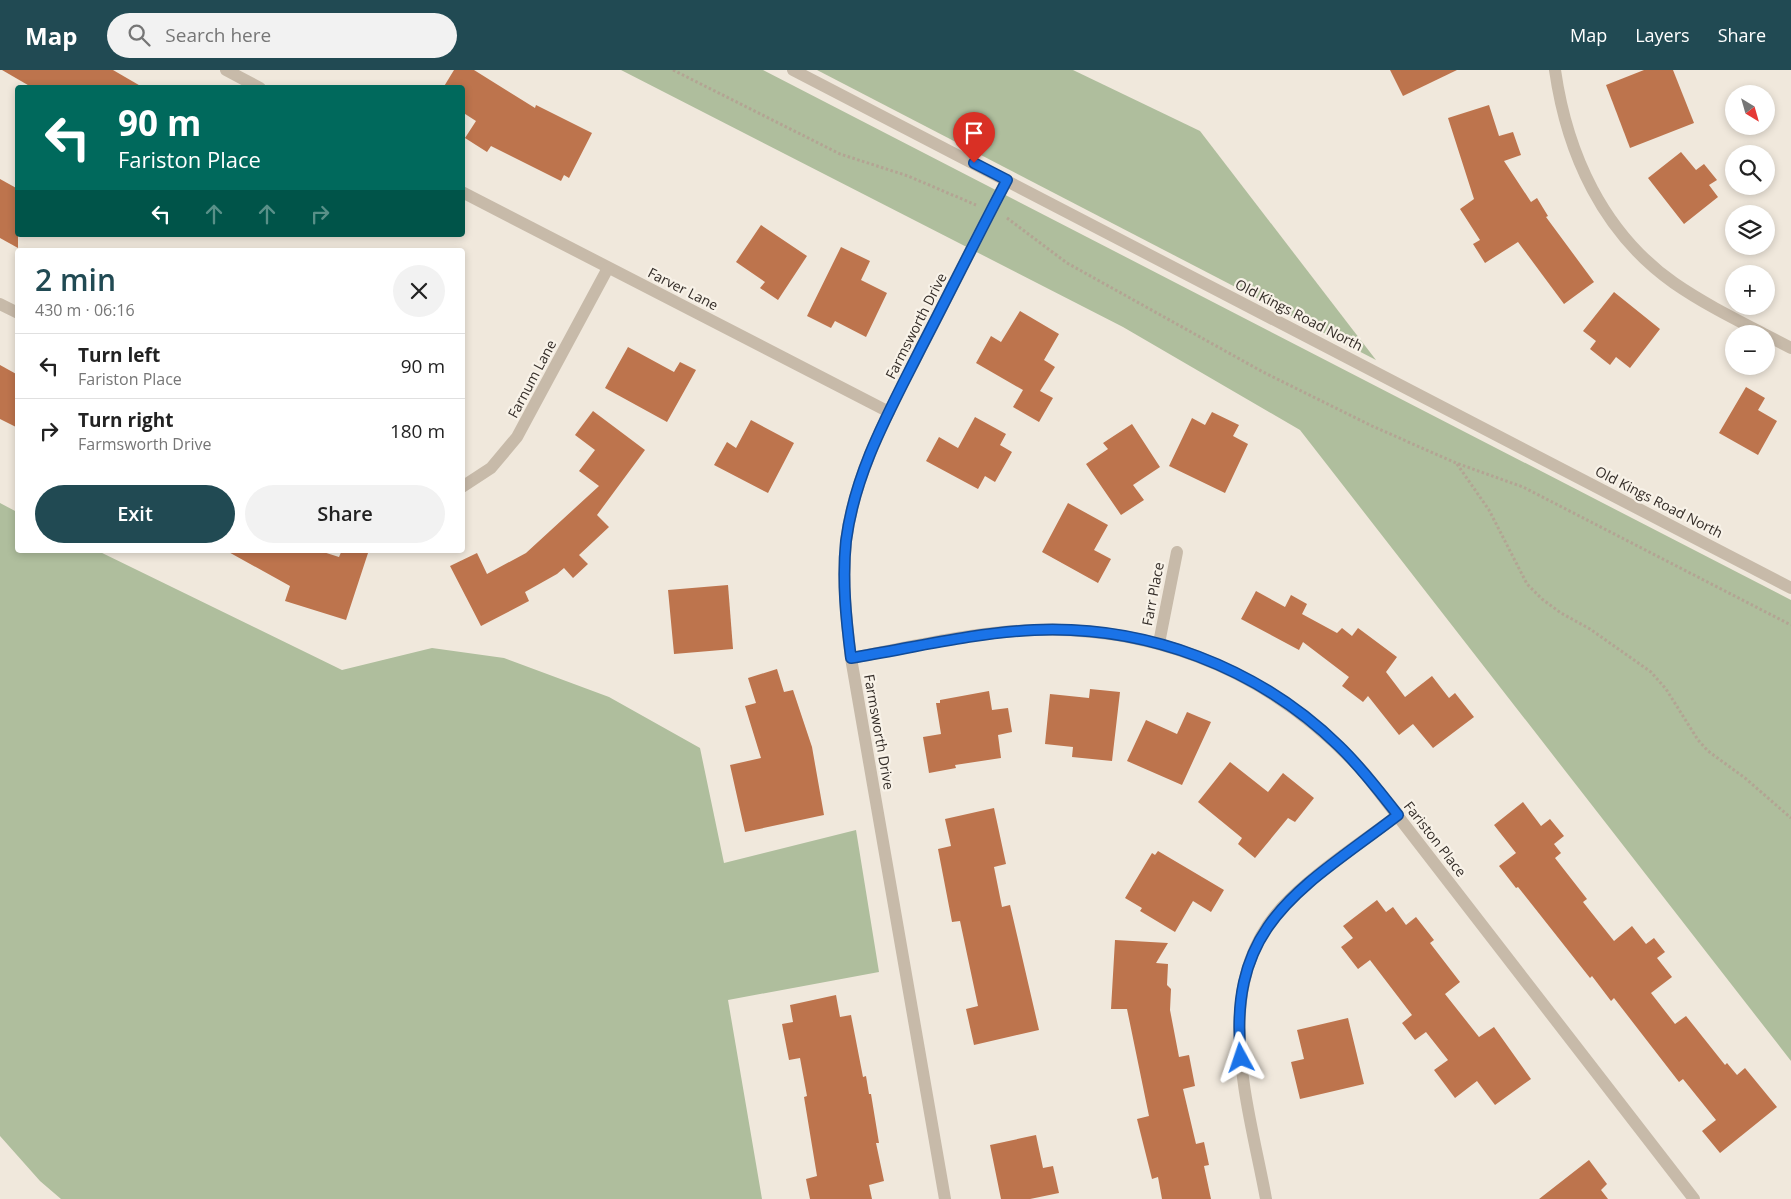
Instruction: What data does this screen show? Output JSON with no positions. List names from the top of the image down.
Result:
{
  "streets": {
    "street": [
      "Farver Lane",
      "Old Kings Road North",
      "Farmsworth Drive",
      "Farnum Lane",
      "Farr Place",
      "Fariston Place"
    ]
  },
  "crossings": [
    ["Farver Lane", "Farmsworth Drive"],
    ["Farver Lane", "Farnum Lane"],
    ["Old Kings Road North", "Farmsworth Drive"],
    ["Farmsworth Drive", "Fariston Place"],
    ["Farr Place", "Fariston Place"]
  ],
  "north": "bottom right",
  "page": {
    "header": "Map",
    "search": "Search here",
    "nav": ["Map", "Layers", "Share"],
    "map_buttons": ["+", "−"],
    "turn": ["90 m", "Fariston Place"],
    "heading": ["2 min", "430 m · 06:16"],
    "list": [
      {
        "name": "Turn left",
        "note": "Fariston Place",
        "value": "90 m"
      },
      {
        "name": "Turn right",
        "note": "Farmsworth Drive",
        "value": "180 m"
      }
    ],
    "buttons": ["Exit", "Share"]
  }
}
